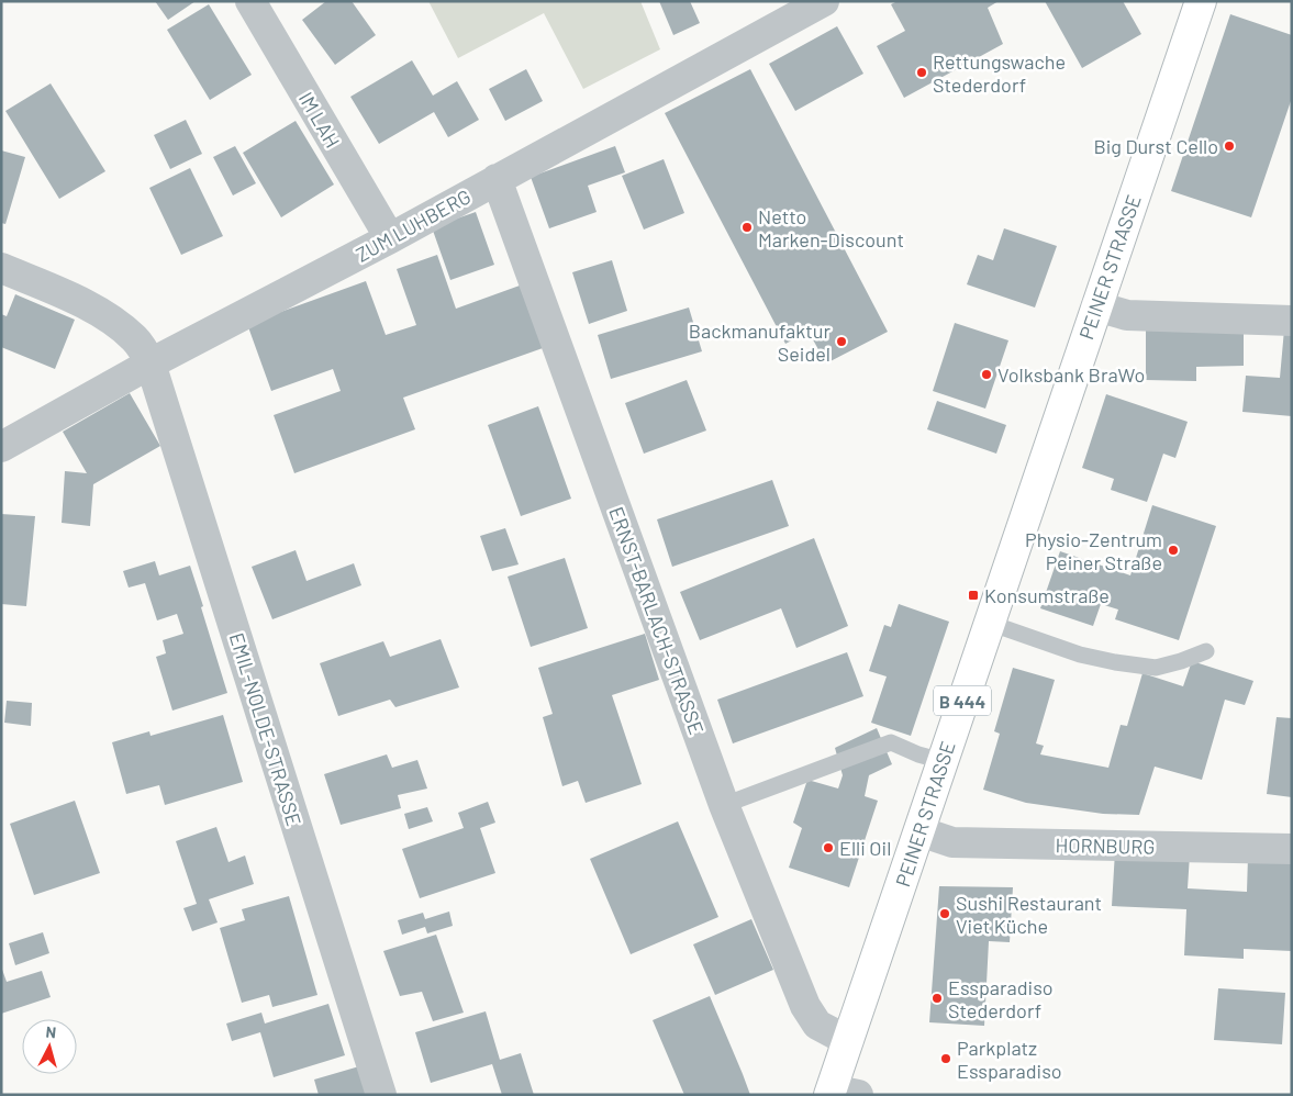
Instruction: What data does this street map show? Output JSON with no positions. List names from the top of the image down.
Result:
{
  "streets": {
    "main road": ["PEINER STRASSE", "B 444"],
    "street": [
      "IM LAH",
      "ZUM LUHBERG",
      "ERNST-BARLACH-STRASSE",
      "EMIL-NOLDE-STRASSE",
      "HORNBURG"
    ]
  },
  "crossings": [
    ["IM LAH", "ZUM LUHBERG"],
    ["ZUM LUHBERG", "ERNST-BARLACH-STRASSE"],
    ["ZUM LUHBERG", "EMIL-NOLDE-STRASSE"],
    ["PEINER STRASSE", "ERNST-BARLACH-STRASSE"],
    ["PEINER STRASSE", "HORNBURG"]
  ],
  "places": {
    "other": [
      "Rettungswache Stederdorf",
      "Big Durst Cello",
      "Netto Marken-Discount",
      "Backmanufaktur Seidel",
      "Volksbank BraWo",
      "Physio-Zentrum Peiner Straße",
      "Elli Oil",
      "Sushi Restaurant Viet Küche",
      "Essparadiso Stederdorf",
      "Parkplatz Essparadiso"
    ],
    "transit": ["Konsumstraße"]
  },
  "north": "top"
}
